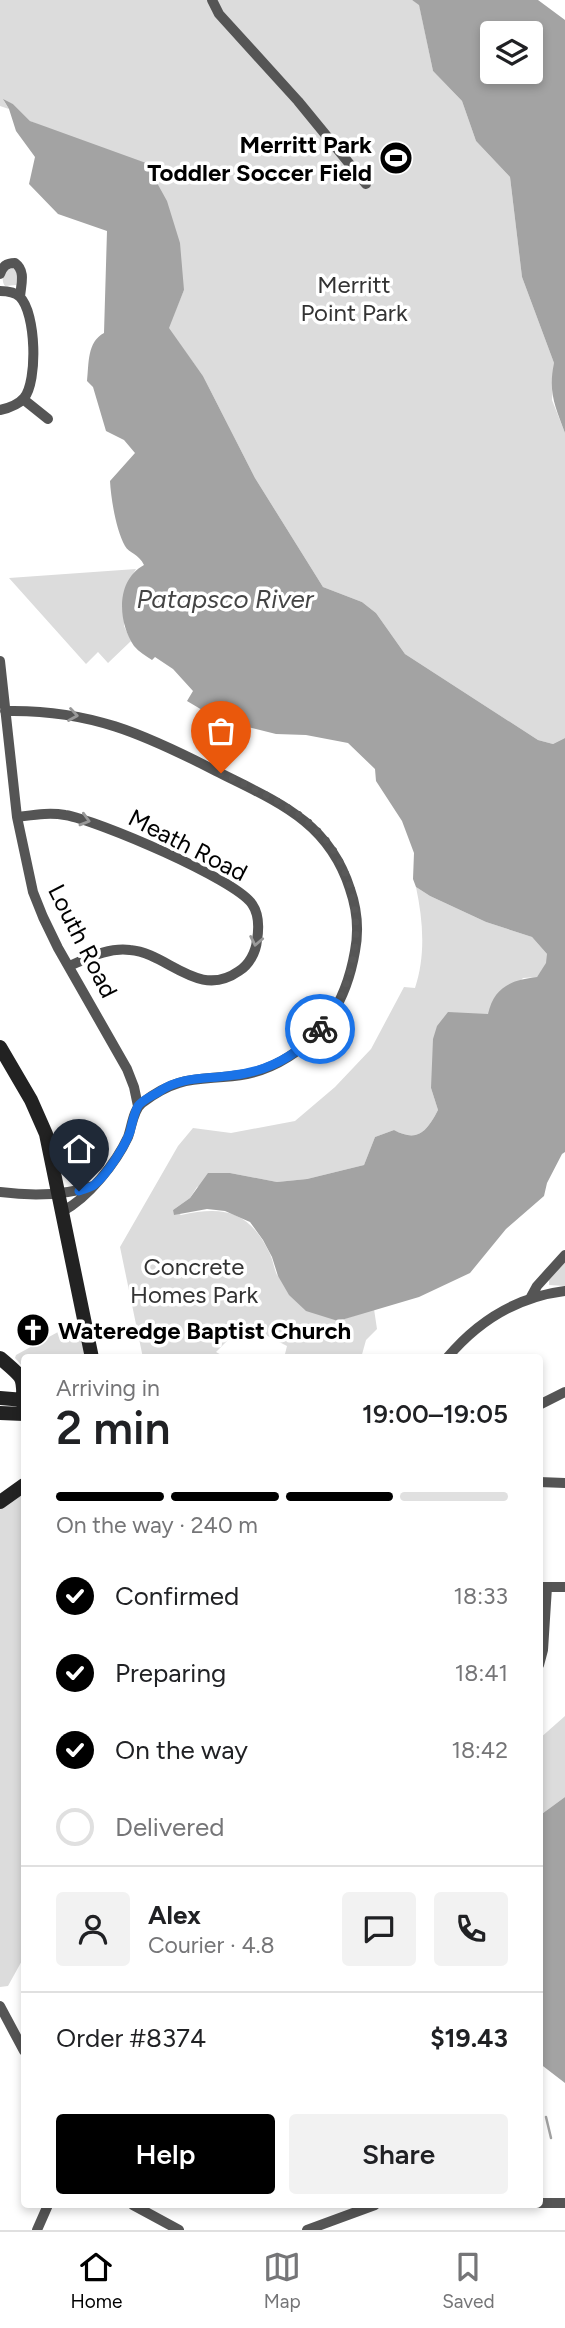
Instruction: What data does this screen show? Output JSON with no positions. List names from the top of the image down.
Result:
{
  "streets": {
    "street": ["Meath Road", "Louth Road"]
  },
  "crossings": [
    ["Meath Road", "Louth Road"]
  ],
  "water": ["Patapsco River"],
  "parks": ["Merritt Point Park", "Concrete Homes Park"],
  "places": {
    "sports": ["Merritt Park Toddler Soccer Field"],
    "church": ["Wateredge Baptist Church"]
  },
  "page": {
    "heading": ["2 min", "Arriving in", "19:00–19:05"],
    "panel": [
      "Alex",
      "Courier · 4.8",
      "Order #8374",
      "$19.43"
    ],
    "bar": "On the way · 240 m",
    "list": [
      ["Confirmed", "18:33"],
      ["Preparing", "18:41"],
      ["On the way", "18:42"],
      "Delivered"
    ],
    "buttons": ["Help", "Share"],
    "tabs": ["Home", "Map", "Saved"]
  }
}
